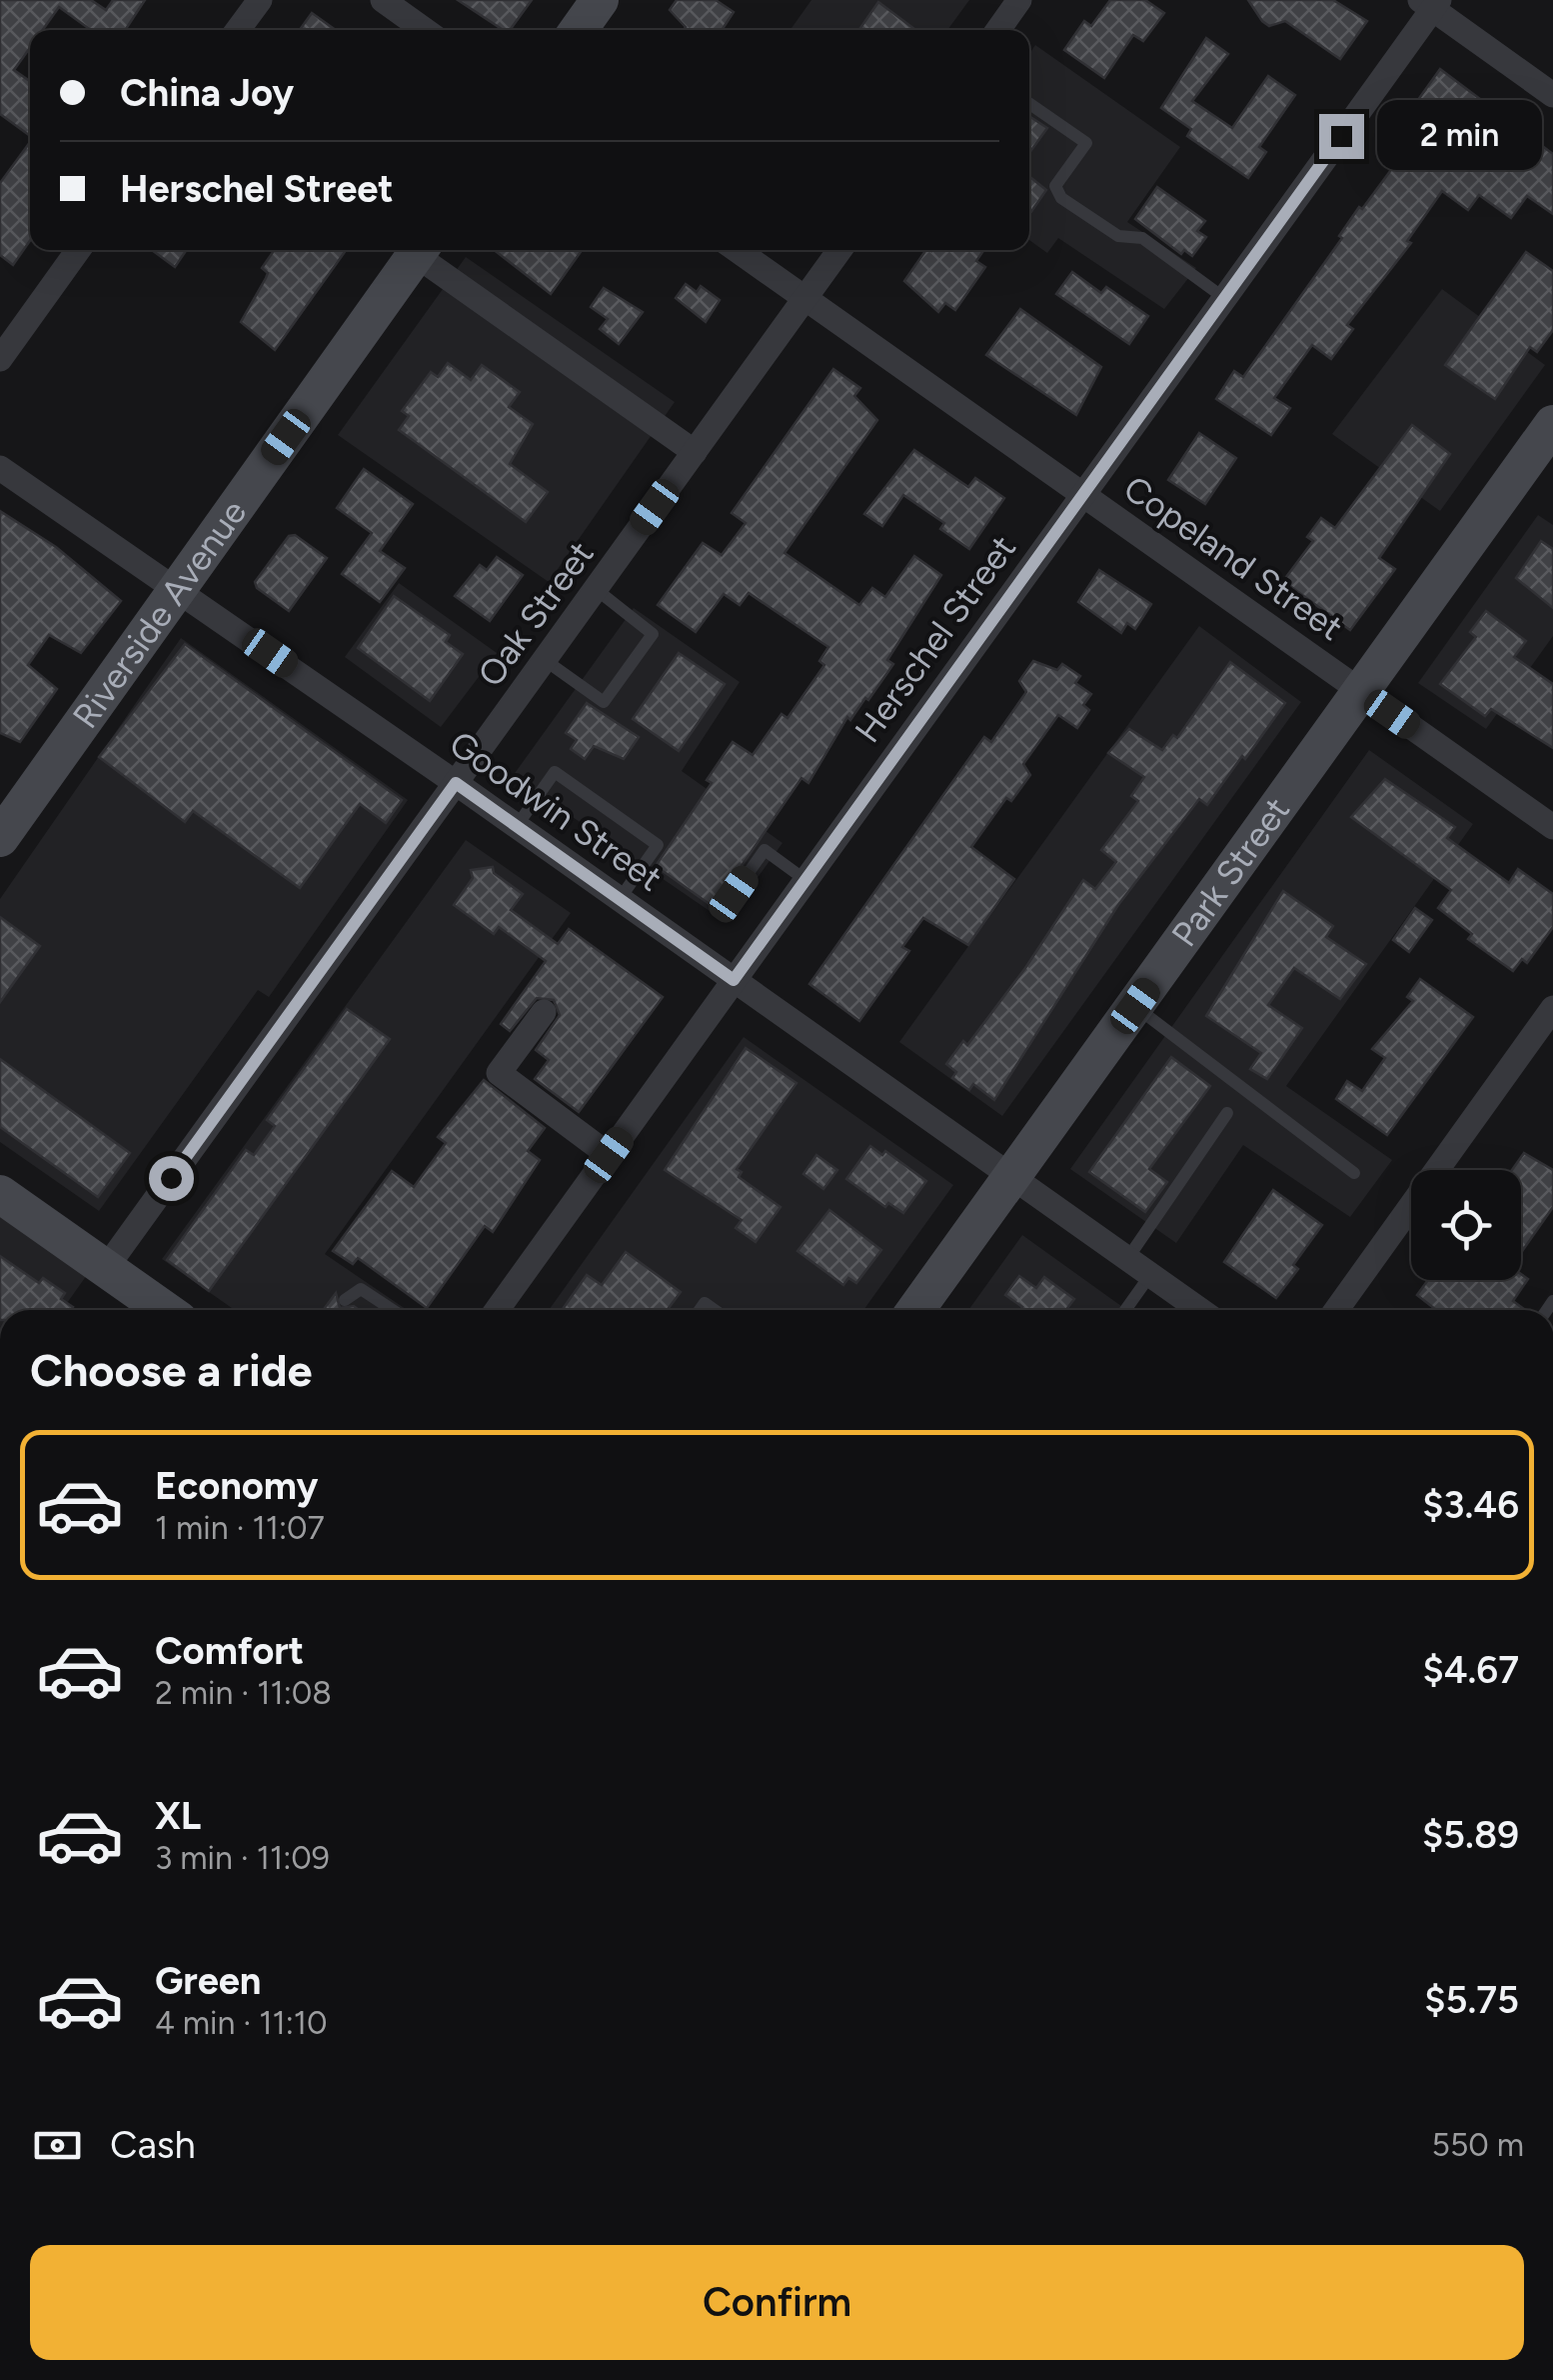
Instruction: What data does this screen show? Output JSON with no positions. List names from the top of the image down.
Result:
{
  "streets": {
    "street": [
      "Copeland Street",
      "Riverside Avenue",
      "Oak Street",
      "Herschel Street",
      "Goodwin Street",
      "Park Street"
    ]
  },
  "crossings": [
    ["Copeland Street", "Oak Street"],
    ["Copeland Street", "Herschel Street"],
    ["Copeland Street", "Park Street"],
    ["Riverside Avenue", "Goodwin Street"],
    ["Oak Street", "Goodwin Street"],
    ["Herschel Street", "Goodwin Street"],
    ["Goodwin Street", "Park Street"]
  ],
  "page": {
    "banner": ["China Joy", "Herschel Street"],
    "bubble": "2 min",
    "heading": "Choose a ride",
    "list": [
      {
        "name": "Economy",
        "note": "1 min · 11:07",
        "value": "$3.46"
      },
      {
        "name": "Comfort",
        "note": "2 min · 11:08",
        "value": "$4.67"
      },
      {
        "name": "XL",
        "note": "3 min · 11:09",
        "value": "$5.89"
      },
      {
        "name": "Green",
        "note": "4 min · 11:10",
        "value": "$5.75"
      }
    ],
    "pay": ["Cash", "550 m"],
    "buttons": "Confirm"
  }
}
